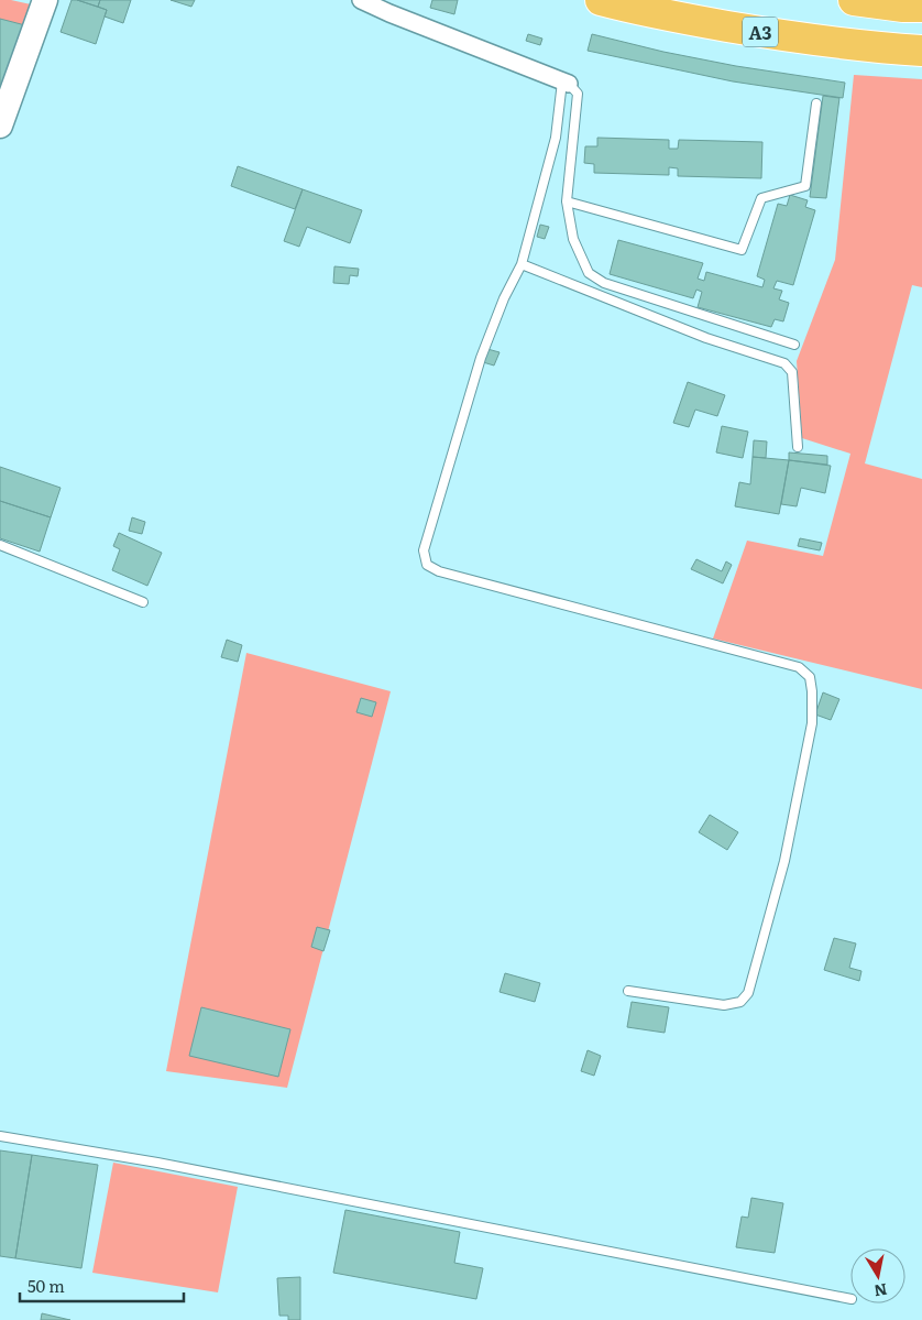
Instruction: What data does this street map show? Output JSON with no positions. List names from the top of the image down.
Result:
{
  "streets": {
    "highway": ["A3"]
  },
  "scale_bar": "50 m",
  "north": "bottom"
}
